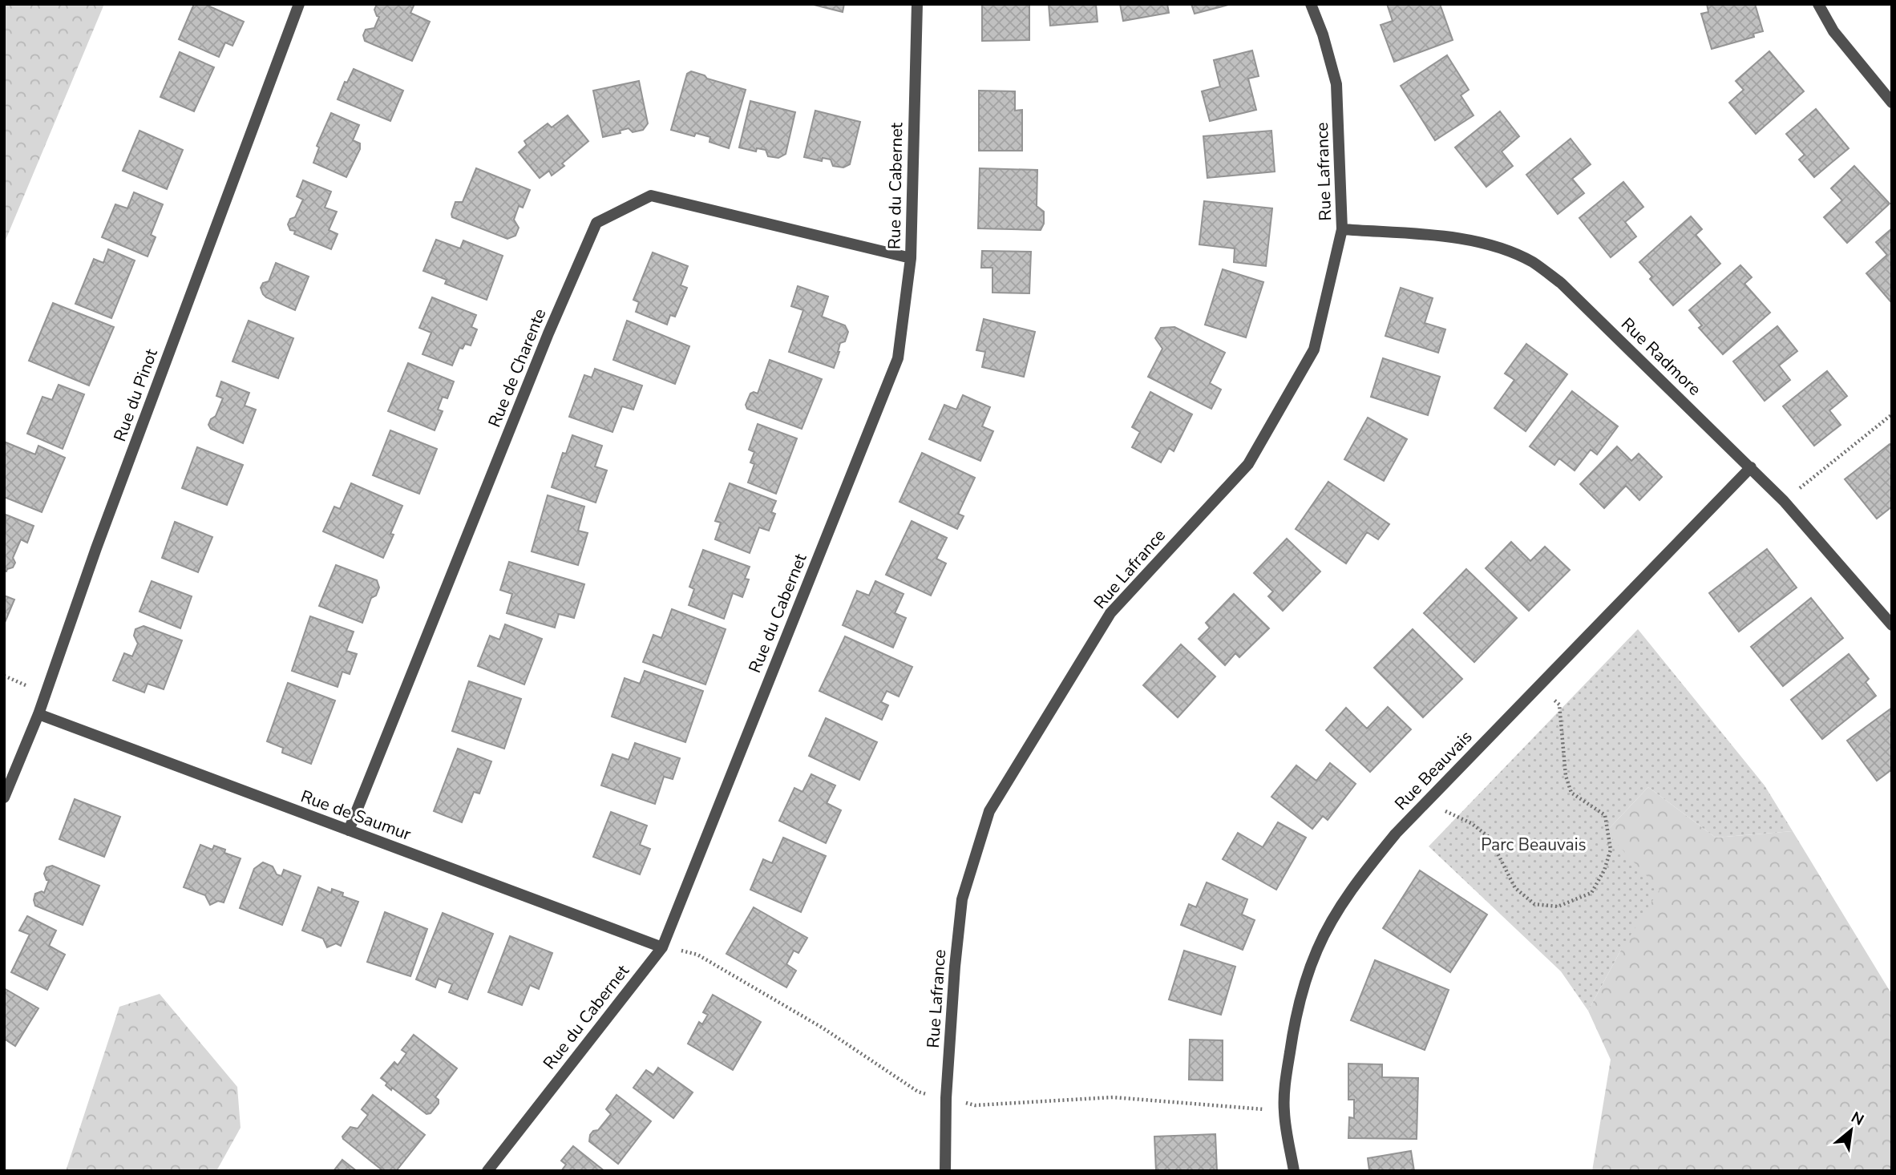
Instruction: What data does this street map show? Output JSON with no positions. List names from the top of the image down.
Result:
{
  "streets": {
    "street": [
      "Rue Lafrance",
      "Rue du Cabernet",
      "Rue Radmore",
      "Rue de Charente",
      "Rue du Pinot",
      "Rue Beauvais",
      "Rue de Saumur"
    ]
  },
  "crossings": [
    ["Rue Lafrance", "Rue Radmore"],
    ["Rue du Cabernet", "Rue de Charente"],
    ["Rue du Cabernet", "Rue de Saumur"],
    ["Rue Radmore", "Rue Beauvais"],
    ["Rue de Charente", "Rue de Saumur"],
    ["Rue du Pinot", "Rue de Saumur"]
  ],
  "parks": ["Parc Beauvais"],
  "north": "top right"
}
